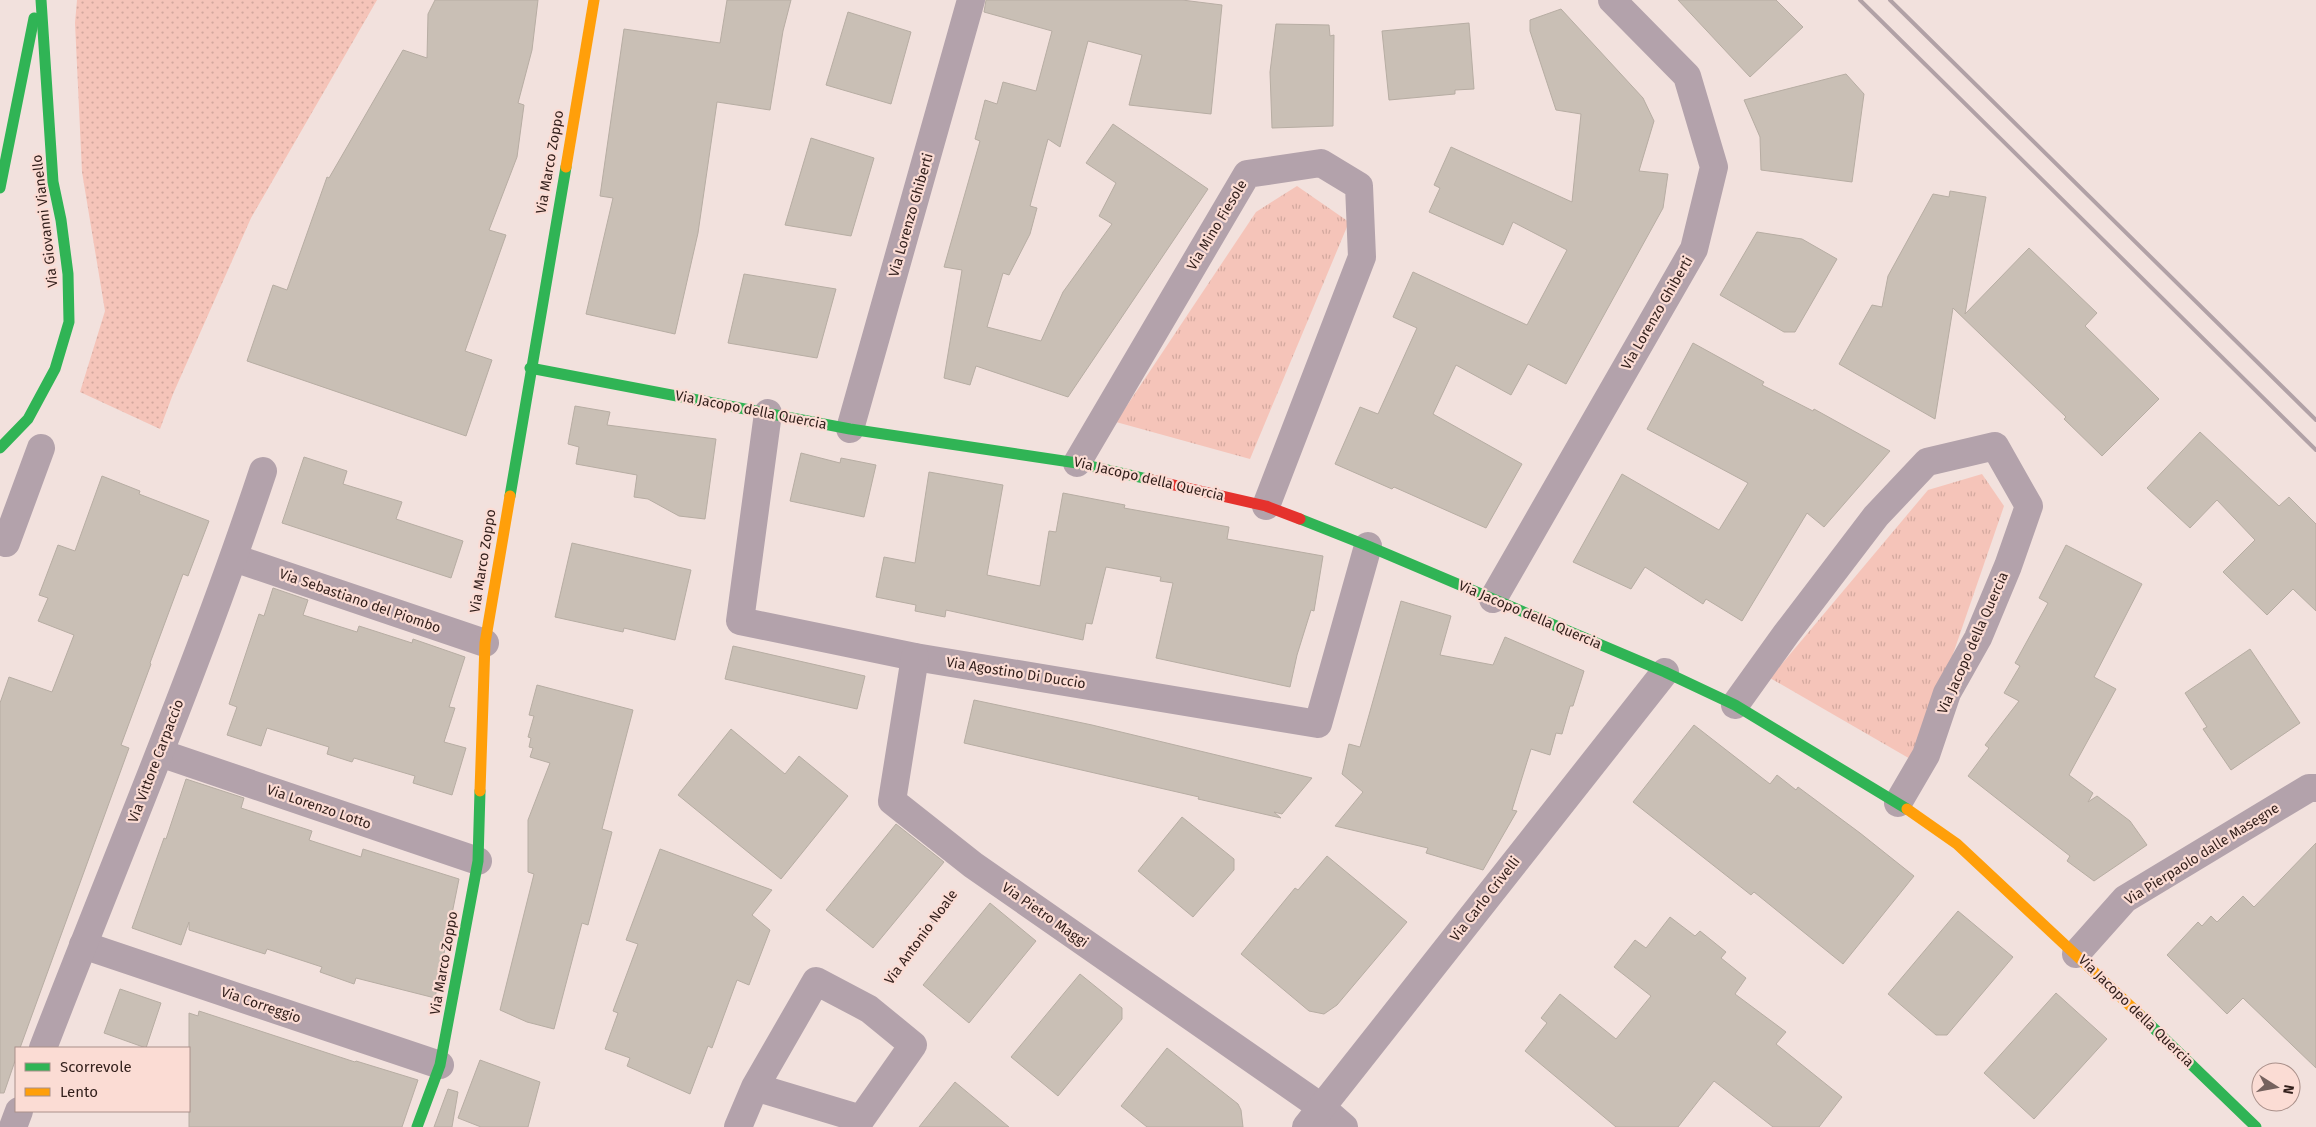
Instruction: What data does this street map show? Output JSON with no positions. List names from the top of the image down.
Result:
{
  "streets": {
    "street": [
      "Via Marco Zoppo",
      "Via Lorenzo Ghiberti",
      "Via Giovanni Vianello",
      "Via Mino Fiesole",
      "Via Jacopo della Quercia",
      "Via Sebastiano del Piombo",
      "Via Agostino Di Duccio",
      "Via Vittore Carpaccio",
      "Via Lorenzo Lotto",
      "Via Pierpaolo dalle Masegne",
      "Via Carlo Crivelli",
      "Via Pietro Maggi",
      "Via Correggio"
    ],
    "path": ["Via Antonio Noale"]
  },
  "crossings": [
    ["Via Marco Zoppo", "Via Jacopo della Quercia"],
    ["Via Marco Zoppo", "Via Sebastiano del Piombo"],
    ["Via Marco Zoppo", "Via Lorenzo Lotto"],
    ["Via Marco Zoppo", "Via Correggio"],
    ["Via Lorenzo Ghiberti", "Via Jacopo della Quercia"],
    ["Via Mino Fiesole", "Via Jacopo della Quercia"],
    ["Via Jacopo della Quercia", "Via Agostino Di Duccio"],
    ["Via Jacopo della Quercia", "Via Pierpaolo dalle Masegne"],
    ["Via Jacopo della Quercia", "Via Carlo Crivelli"],
    ["Via Sebastiano del Piombo", "Via Vittore Carpaccio"],
    ["Via Agostino Di Duccio", "Via Pietro Maggi"],
    ["Via Vittore Carpaccio", "Via Lorenzo Lotto"],
    ["Via Vittore Carpaccio", "Via Correggio"],
    ["Via Carlo Crivelli", "Via Pietro Maggi"],
    ["Via Pietro Maggi", "Via Antonio Noale"]
  ],
  "legend": ["Scorrevole", "Lento"],
  "north": "right"
}
